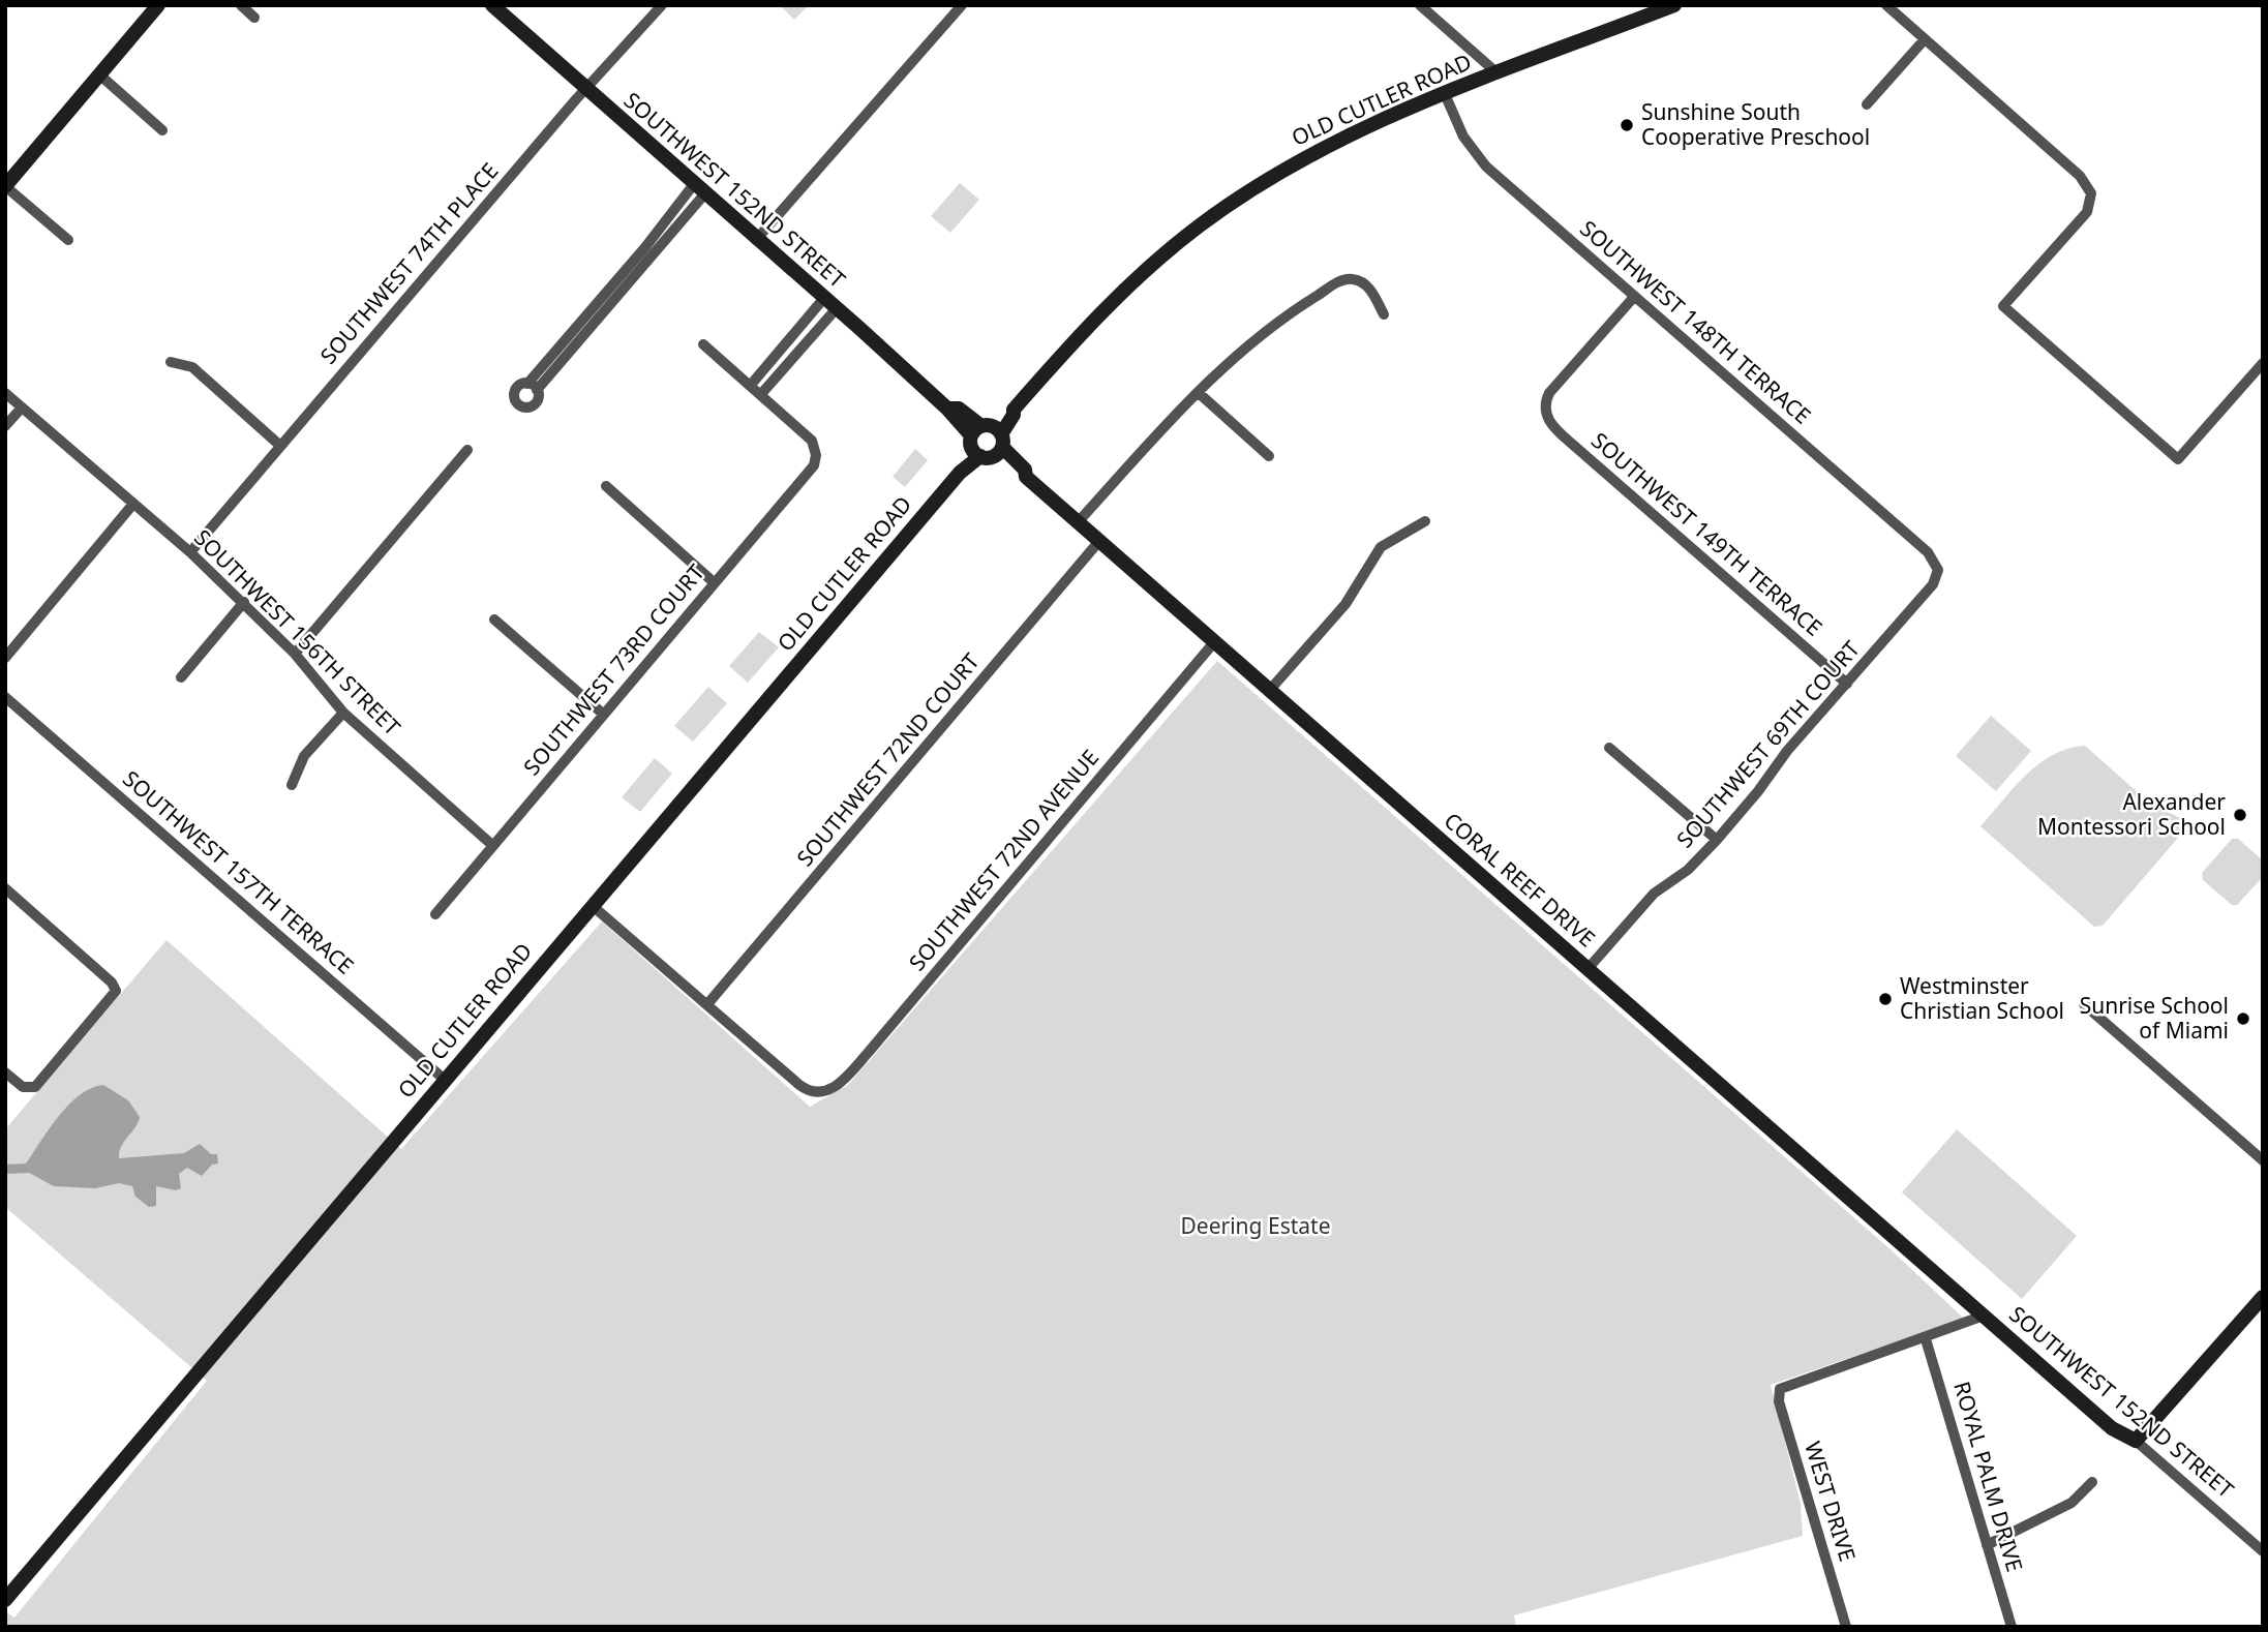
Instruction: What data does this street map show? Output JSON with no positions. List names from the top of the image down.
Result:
{
  "streets": {
    "main road": ["OLD CUTLER ROAD", "SOUTHWEST 152ND STREET", "CORAL REEF DRIVE"],
    "street": [
      "SOUTHWEST 74TH PLACE",
      "SOUTHWEST 148TH TERRACE",
      "SOUTHWEST 149TH TERRACE",
      "SOUTHWEST 156TH STREET",
      "SOUTHWEST 73RD COURT",
      "SOUTHWEST 69TH COURT",
      "SOUTHWEST 72ND COURT",
      "SOUTHWEST 72ND AVENUE",
      "SOUTHWEST 157TH TERRACE",
      "ROYAL PALM DRIVE",
      "WEST DRIVE"
    ]
  },
  "crossings": [
    ["OLD CUTLER ROAD", "SOUTHWEST 152ND STREET"],
    ["OLD CUTLER ROAD", "SOUTHWEST 148TH TERRACE"],
    ["OLD CUTLER ROAD", "SOUTHWEST 157TH TERRACE"],
    ["OLD CUTLER ROAD", "CORAL REEF DRIVE"],
    ["SOUTHWEST 152ND STREET", "SOUTHWEST 74TH PLACE"],
    ["SOUTHWEST 152ND STREET", "CORAL REEF DRIVE"],
    ["SOUTHWEST 74TH PLACE", "SOUTHWEST 156TH STREET"],
    ["SOUTHWEST 148TH TERRACE", "SOUTHWEST 149TH TERRACE"],
    ["SOUTHWEST 148TH TERRACE", "SOUTHWEST 69TH COURT"],
    ["SOUTHWEST 149TH TERRACE", "SOUTHWEST 69TH COURT"],
    ["SOUTHWEST 156TH STREET", "SOUTHWEST 73RD COURT"],
    ["SOUTHWEST 69TH COURT", "CORAL REEF DRIVE"],
    ["SOUTHWEST 72ND COURT", "SOUTHWEST 72ND AVENUE"],
    ["SOUTHWEST 72ND COURT", "CORAL REEF DRIVE"],
    ["SOUTHWEST 72ND AVENUE", "CORAL REEF DRIVE"],
    ["ROYAL PALM DRIVE", "WEST DRIVE"]
  ],
  "parks": ["Deering Estate"],
  "places": [
    "Sunshine South Cooperative Preschool",
    "Alexander Montessori School",
    "Westminster Christian School",
    "Sunrise School of Miami"
  ]
}
